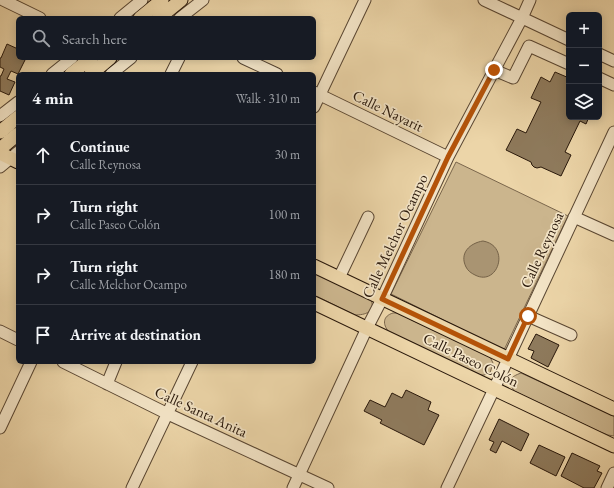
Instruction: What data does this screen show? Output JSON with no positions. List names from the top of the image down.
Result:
{
  "streets": {
    "main road": ["Calle Paseo Colón"],
    "street": [
      "Calle Nayarit",
      "Calle Melchor Ocampo",
      "Calle Reynosa",
      "Calle Santa Anita"
    ]
  },
  "crossings": [
    ["Calle Nayarit", "Calle Melchor Ocampo"],
    ["Calle Melchor Ocampo", "Calle Paseo Colón"],
    ["Calle Melchor Ocampo", "Calle Santa Anita"],
    ["Calle Reynosa", "Calle Paseo Colón"]
  ],
  "page": {
    "map_buttons": ["+", "−"],
    "search": "Search here",
    "heading": ["4 min", "Walk · 310 m"],
    "list": [
      ["Continue", "Calle Reynosa", "30 m"],
      ["Turn right", "Calle Paseo Colón", "100 m"],
      ["Turn right", "Calle Melchor Ocampo", "180 m"],
      "Arrive at destination"
    ]
  }
}
